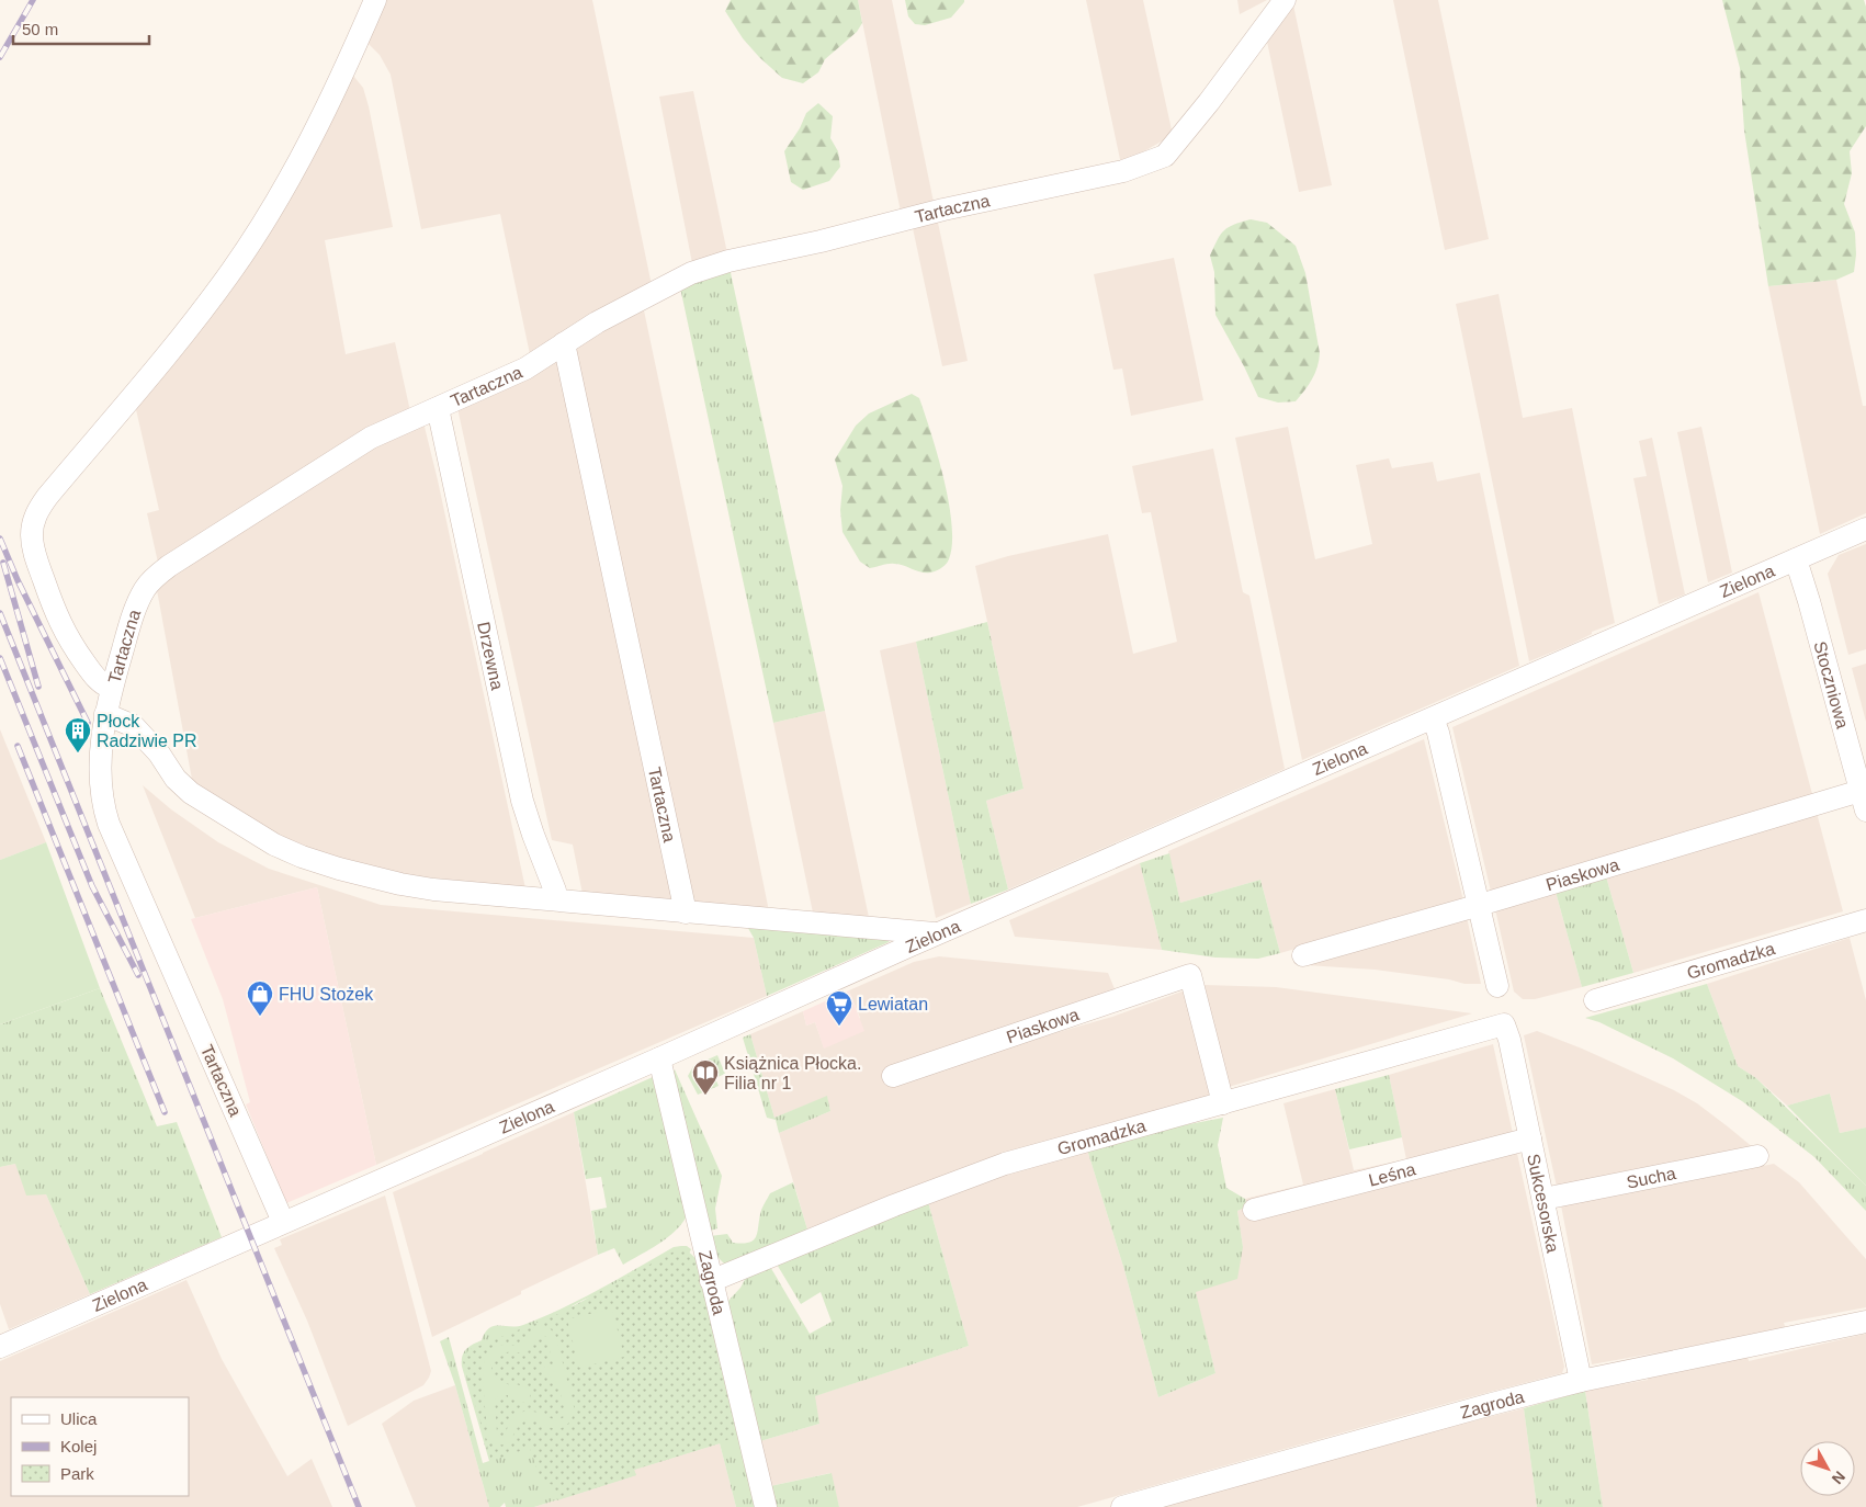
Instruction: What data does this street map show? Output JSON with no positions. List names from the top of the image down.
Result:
{
  "streets": {
    "street": [
      "Tartaczna",
      "Zielona",
      "Drzewna",
      "Stoczniowa",
      "Piaskowa",
      "Gromadzka",
      "Leśna",
      "Sucha",
      "Sukcesorska",
      "Zagroda"
    ]
  },
  "crossings": [
    ["Tartaczna", "Zielona"],
    ["Tartaczna", "Drzewna"],
    ["Zielona", "Stoczniowa"],
    ["Zielona", "Zagroda"],
    ["Stoczniowa", "Piaskowa"],
    ["Piaskowa", "Gromadzka"],
    ["Gromadzka", "Sukcesorska"],
    ["Gromadzka", "Zagroda"],
    ["Leśna", "Sukcesorska"],
    ["Sucha", "Sukcesorska"],
    ["Sukcesorska", "Zagroda"]
  ],
  "places": {
    "building": ["Płock Radziwie PR"],
    "shop": ["FHU Stożek"],
    "supermarket": ["Lewiatan"],
    "library": ["Książnica Płocka. Filia nr 1"]
  },
  "legend": ["Ulica", "Kolej", "Park"],
  "scale_bar": "50 m",
  "north": "bottom right"
}
